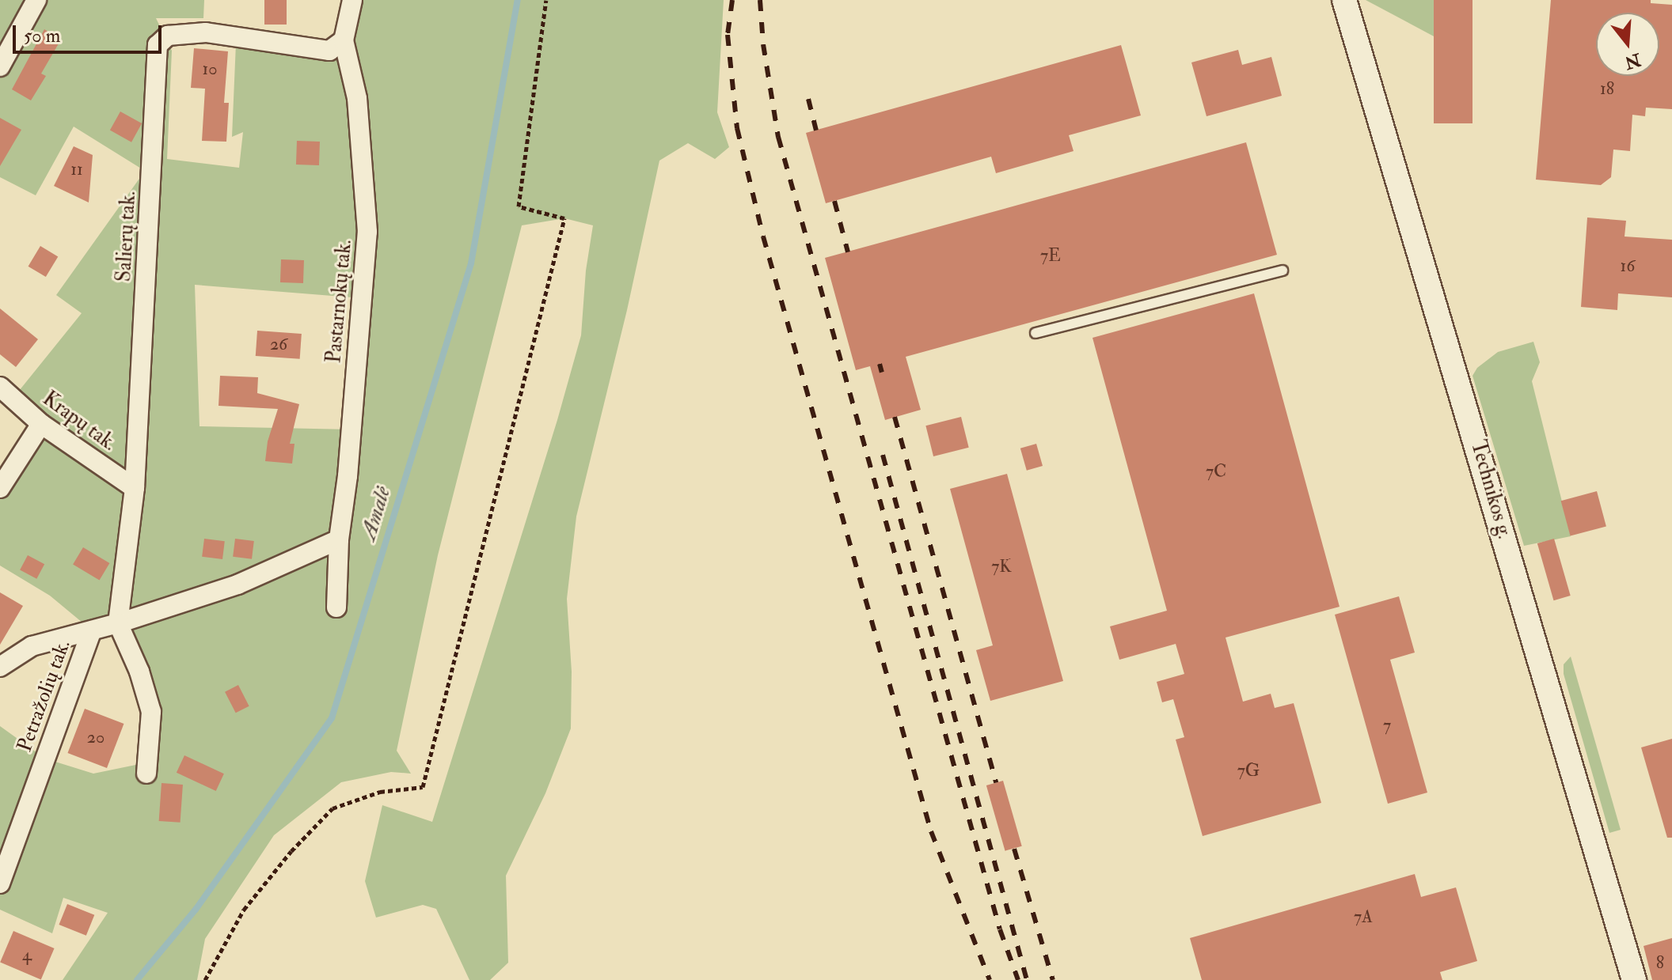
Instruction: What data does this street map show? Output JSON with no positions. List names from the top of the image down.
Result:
{
  "streets": {
    "street": [
      "Salierų tak.",
      "Pastarnokų tak.",
      "Krapų tak.",
      "Technikos g.",
      "Petražolių tak."
    ]
  },
  "crossings": [
    ["Salierų tak.", "Pastarnokų tak."],
    ["Salierų tak.", "Krapų tak."]
  ],
  "water": ["Amalė"],
  "house_numbers": [
    "10",
    "18",
    "11",
    "7E",
    "16",
    "26",
    "7C",
    "7K",
    "7",
    "20",
    "7G",
    "7A",
    "4",
    "8"
  ],
  "scale_bar": "50 m",
  "north": "bottom"
}
